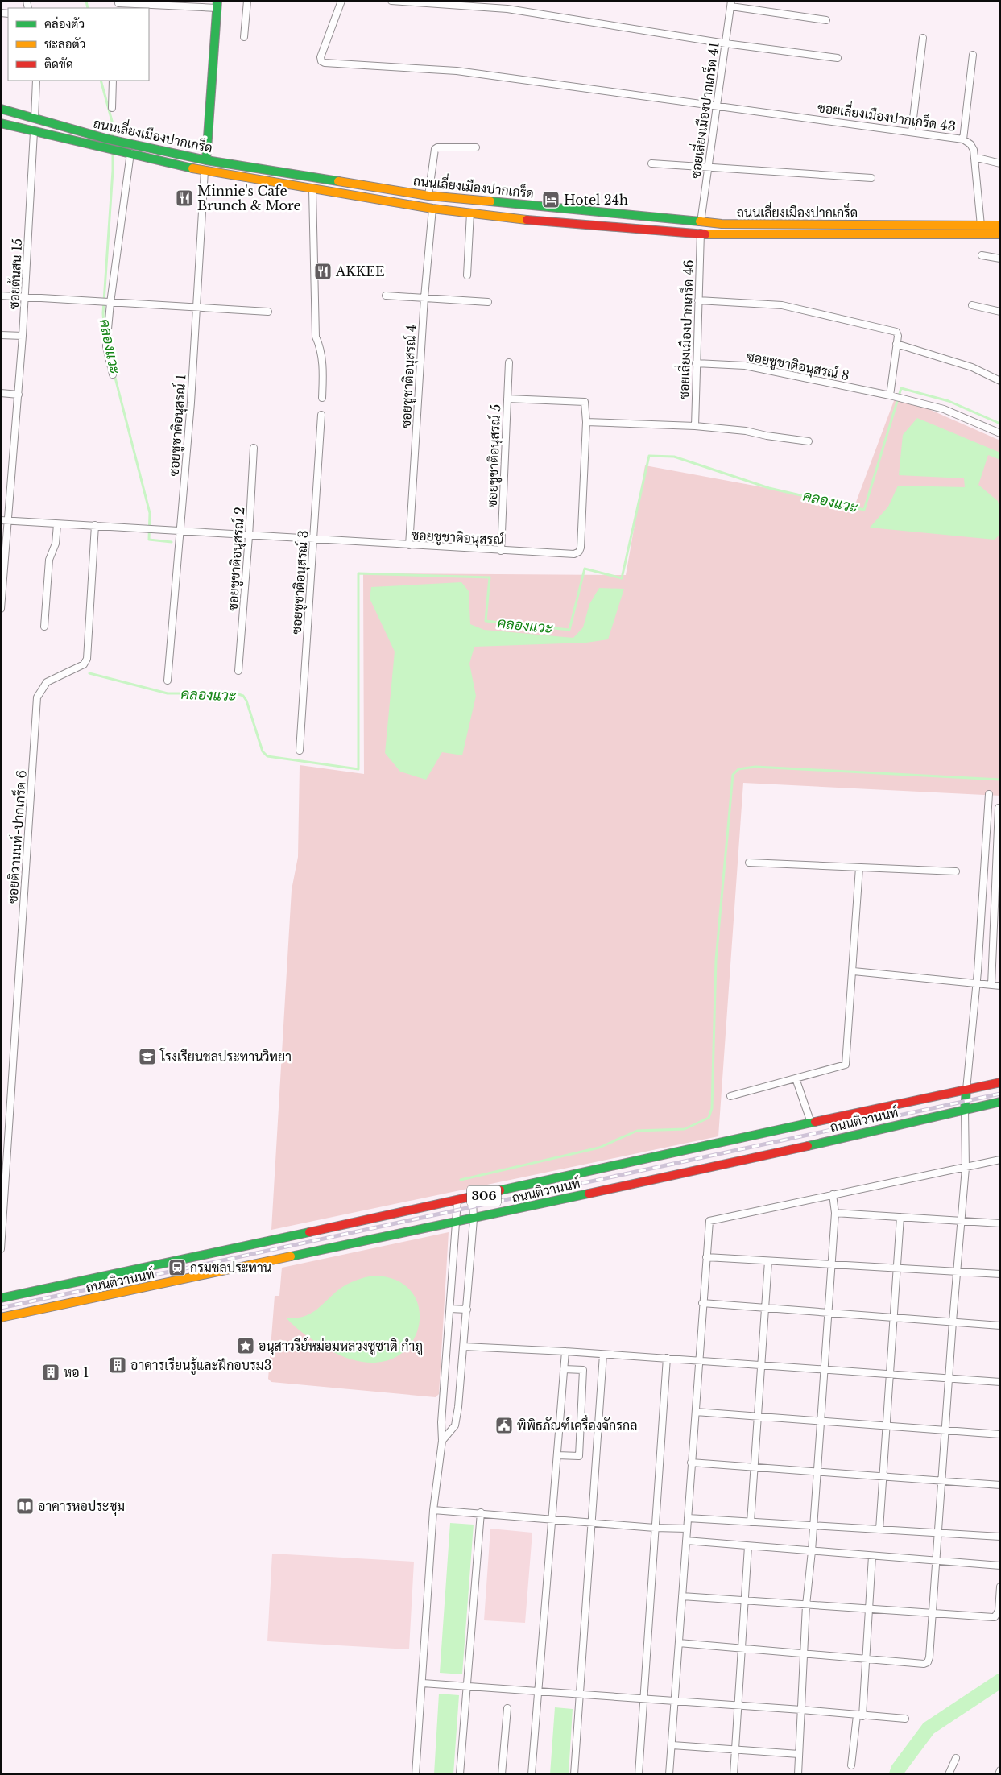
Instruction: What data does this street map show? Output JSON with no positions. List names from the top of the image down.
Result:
{
  "streets": {
    "main road": ["ถนนเลี่ยงเมืองปากเกร็ด", "ถนนติวานนท์", "306"],
    "street": [
      "ซอยเลี่ยงเมืองปากเกร็ด 41",
      "ซอยเลี่ยงเมืองปากเกร็ด 43",
      "ซอยต้นสน 15",
      "ซอยเลี่ยงเมืองปากเกร็ด 46",
      "ซอยชูชาติอนุสรณ์ 8",
      "ซอยชูชาติอนุสรณ์ 4",
      "ซอยชูชาติอนุสรณ์ 1",
      "ซอยชูชาติอนุสรณ์ 5",
      "ซอยชูชาติอนุสรณ์",
      "ซอยชูชาติอนุสรณ์ 2",
      "ซอยชูชาติอนุสรณ์ 3",
      "ซอยติวานนท์-ปากเกร็ด 6"
    ]
  },
  "crossings": [
    ["ซอยเลี่ยงเมืองปากเกร็ด 41", "ซอยเลี่ยงเมืองปากเกร็ด 43"],
    ["ซอยเลี่ยงเมืองปากเกร็ด 41", "ถนนเลี่ยงเมืองปากเกร็ด"],
    ["ซอยเลี่ยงเมืองปากเกร็ด 43", "ถนนเลี่ยงเมืองปากเกร็ด"],
    ["ถนนเลี่ยงเมืองปากเกร็ด", "ซอยต้นสน 15"],
    ["ถนนเลี่ยงเมืองปากเกร็ด", "ซอยเลี่ยงเมืองปากเกร็ด 46"],
    ["ถนนเลี่ยงเมืองปากเกร็ด", "ซอยชูชาติอนุสรณ์ 4"],
    ["ถนนเลี่ยงเมืองปากเกร็ด", "ซอยชูชาติอนุสรณ์ 1"],
    ["ซอยต้นสน 15", "ซอยชูชาติอนุสรณ์"],
    ["ซอยเลี่ยงเมืองปากเกร็ด 46", "ซอยชูชาติอนุสรณ์ 8"],
    ["ซอยชูชาติอนุสรณ์ 4", "ซอยชูชาติอนุสรณ์"],
    ["ซอยชูชาติอนุสรณ์ 1", "ซอยชูชาติอนุสรณ์"],
    ["ซอยชูชาติอนุสรณ์ 5", "ซอยชูชาติอนุสรณ์"],
    ["ซอยชูชาติอนุสรณ์", "ซอยชูชาติอนุสรณ์ 2"],
    ["ซอยชูชาติอนุสรณ์", "ซอยชูชาติอนุสรณ์ 3"],
    ["ซอยชูชาติอนุสรณ์", "ซอยติวานนท์-ปากเกร็ด 6"]
  ],
  "water": ["คลองแวะ"],
  "places": {
    "restaurant": ["Minnie's Cafe Brunch & More", "AKKEE"],
    "hotel": ["Hotel 24h"],
    "school or university": ["โรงเรียนชลประทานวิทยา"],
    "station": ["กรมชลประทาน"],
    "place": ["อนุสาวรีย์หม่อมหลวงชูชาติ กำภู"],
    "building": ["อาคารเรียนรู้และฝึกอบรม3", "หอ 1"],
    "public building": ["พิพิธภัณฑ์เครื่องจักรกล"],
    "library": ["อาคารหอประชุม"]
  },
  "legend": ["คล่องตัว", "ชะลอตัว", "ติดขัด"]
}
